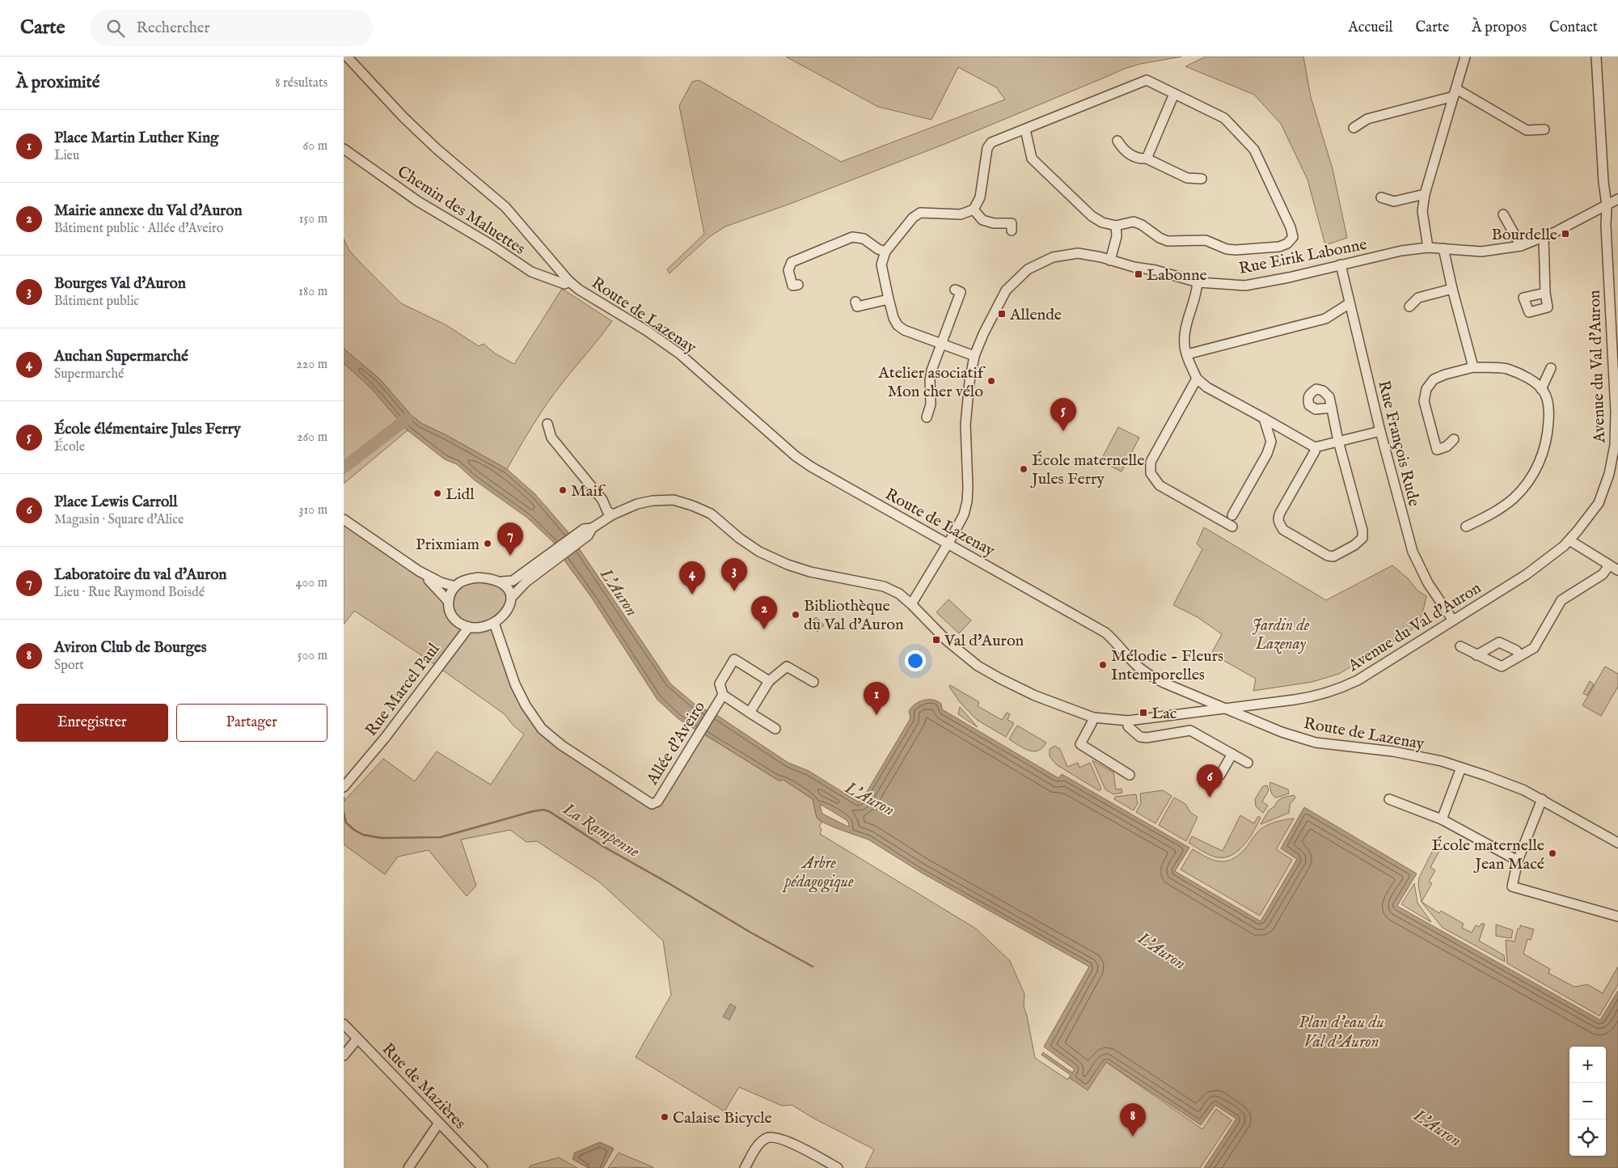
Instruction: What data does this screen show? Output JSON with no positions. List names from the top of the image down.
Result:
{
  "streets": {
    "street": [
      "Chemin des Maluettes",
      "Rue Eirik Labonne",
      "Route de Lazenay",
      "Avenue du Val d'Auron",
      "Rue François Rude",
      "Rue Marcel Paul",
      "Allée d'Aveiro",
      "Rue de Mazières"
    ]
  },
  "crossings": [
    ["Chemin des Maluettes", "Route de Lazenay"],
    ["Rue Eirik Labonne", "Route de Lazenay"],
    ["Rue Eirik Labonne", "Avenue du Val d'Auron"],
    ["Rue Eirik Labonne", "Rue François Rude"],
    ["Route de Lazenay", "Avenue du Val d'Auron"],
    ["Avenue du Val d'Auron", "Rue François Rude"],
    ["Rue Marcel Paul", "Allée d'Aveiro"]
  ],
  "water": ["L'Auron", "La Rampenne", "Plan d'eau du Val d'Auron"],
  "parks": ["Jardin de Lazenay", "Arbre pédagogique"],
  "places": {
    "transit": [
      "Bourdelle",
      "Labonne",
      "Allende",
      "Val d'Auron",
      "Lac"
    ],
    "other": [
      "Atelier asociatif Mon cher vélo",
      "École maternelle Jules Ferry",
      "Maif",
      "Lidl",
      "Prixmiam",
      "Bibliothèque du Val d'Auron",
      "Mélodie - Fleurs Intemporelles",
      "École maternelle Jean Macé",
      "Calaise Bicycle"
    ]
  },
  "page": {
    "header": "Carte",
    "search": "Rechercher",
    "nav": [
      "Accueil",
      "Carte",
      "À propos",
      "Contact"
    ],
    "heading": ["À proximité", "8 résultats"],
    "list": [
      {
        "mark": "1",
        "name": "Place Martin Luther King",
        "note": "Lieu",
        "value": "60 m"
      },
      {
        "mark": "2",
        "name": "Mairie annexe du Val d'Auron",
        "note": "Bâtiment public · Allée d'Aveiro",
        "value": "150 m"
      },
      {
        "mark": "3",
        "name": "Bourges Val d'Auron",
        "note": "Bâtiment public",
        "value": "180 m"
      },
      {
        "mark": "4",
        "name": "Auchan Supermarché",
        "note": "Supermarché",
        "value": "220 m"
      },
      {
        "mark": "5",
        "name": "École élémentaire Jules Ferry",
        "note": "École",
        "value": "260 m"
      },
      {
        "mark": "6",
        "name": "Place Lewis Carroll",
        "note": "Magasin · Square d'Alice",
        "value": "310 m"
      },
      {
        "mark": "7",
        "name": "Laboratoire du val d'Auron",
        "note": "Lieu · Rue Raymond Boisdé",
        "value": "400 m"
      },
      {
        "mark": "8",
        "name": "Aviron Club de Bourges",
        "note": "Sport",
        "value": "500 m"
      }
    ],
    "pins": [
      "5",
      "7",
      "3",
      "4",
      "2",
      "1",
      "6",
      "8"
    ],
    "buttons": ["Enregistrer", "Partager"],
    "map_buttons": ["+", "−"]
  }
}
